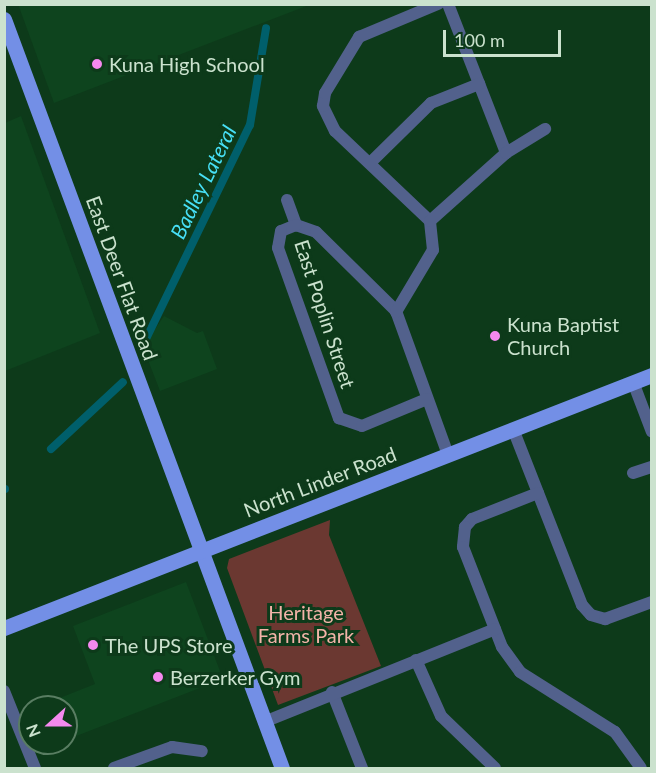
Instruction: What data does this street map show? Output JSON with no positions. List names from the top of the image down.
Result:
{
  "streets": {
    "main road": ["East Deer Flat Road", "North Linder Road"],
    "street": ["East Poplin Street"]
  },
  "crossings": [
    ["East Deer Flat Road", "North Linder Road"]
  ],
  "water": ["Badley Lateral"],
  "parks": ["Heritage Farms Park"],
  "places": [
    "Kuna High School",
    "Kuna Baptist Church",
    "The UPS Store",
    "Berzerker Gym"
  ],
  "scale_bar": "100 m",
  "north": "left"
}
